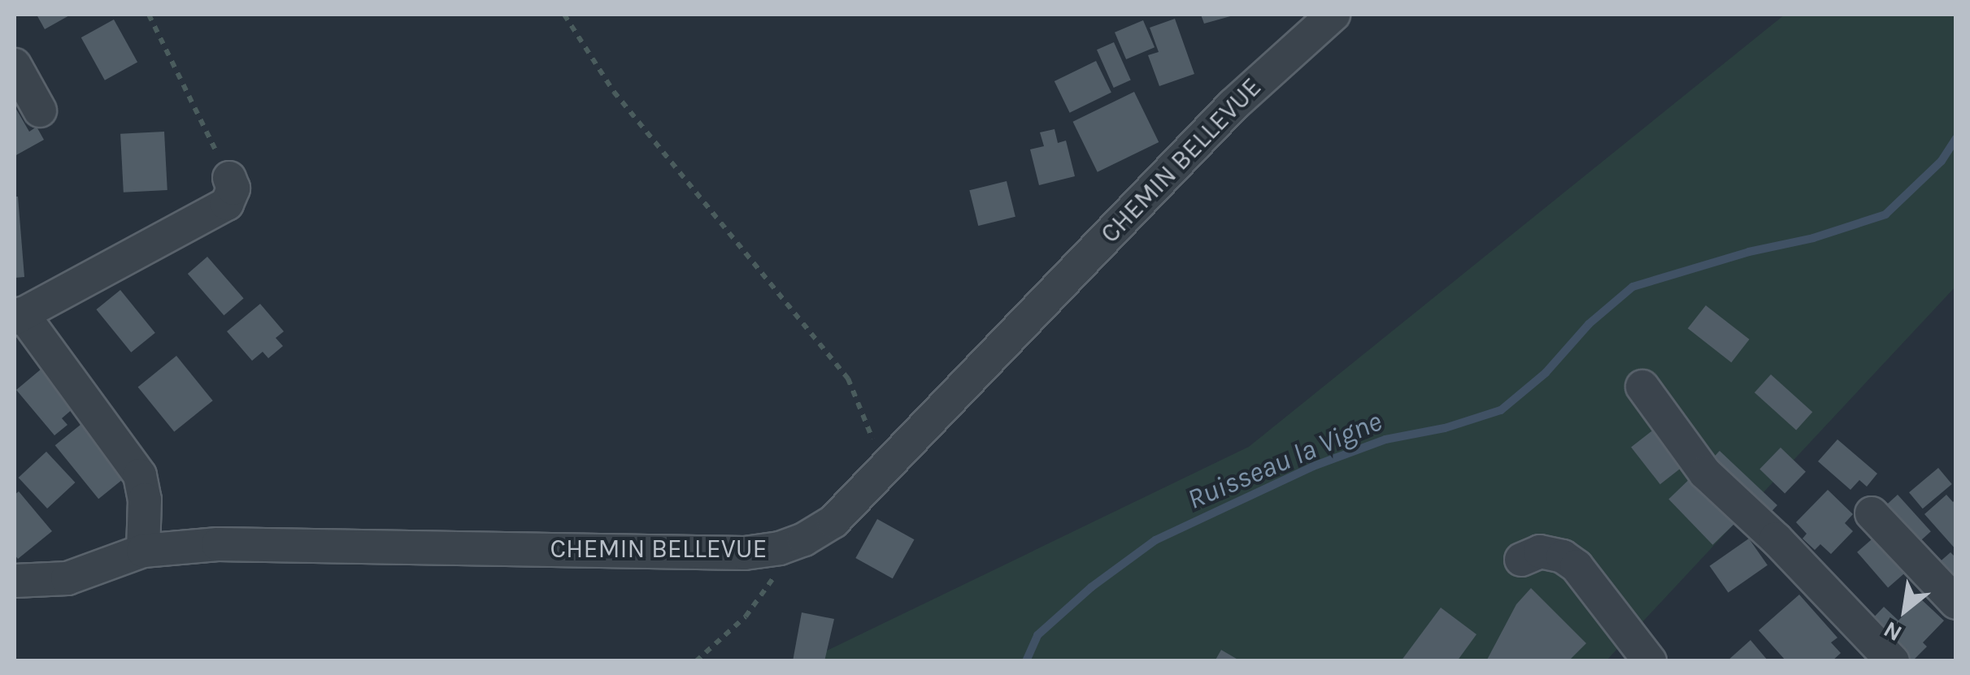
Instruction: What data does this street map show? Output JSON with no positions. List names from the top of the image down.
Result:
{
  "streets": {
    "street": ["CHEMIN BELLEVUE"]
  },
  "water": ["Ruisseau la Vigne"],
  "north": "bottom left"
}
